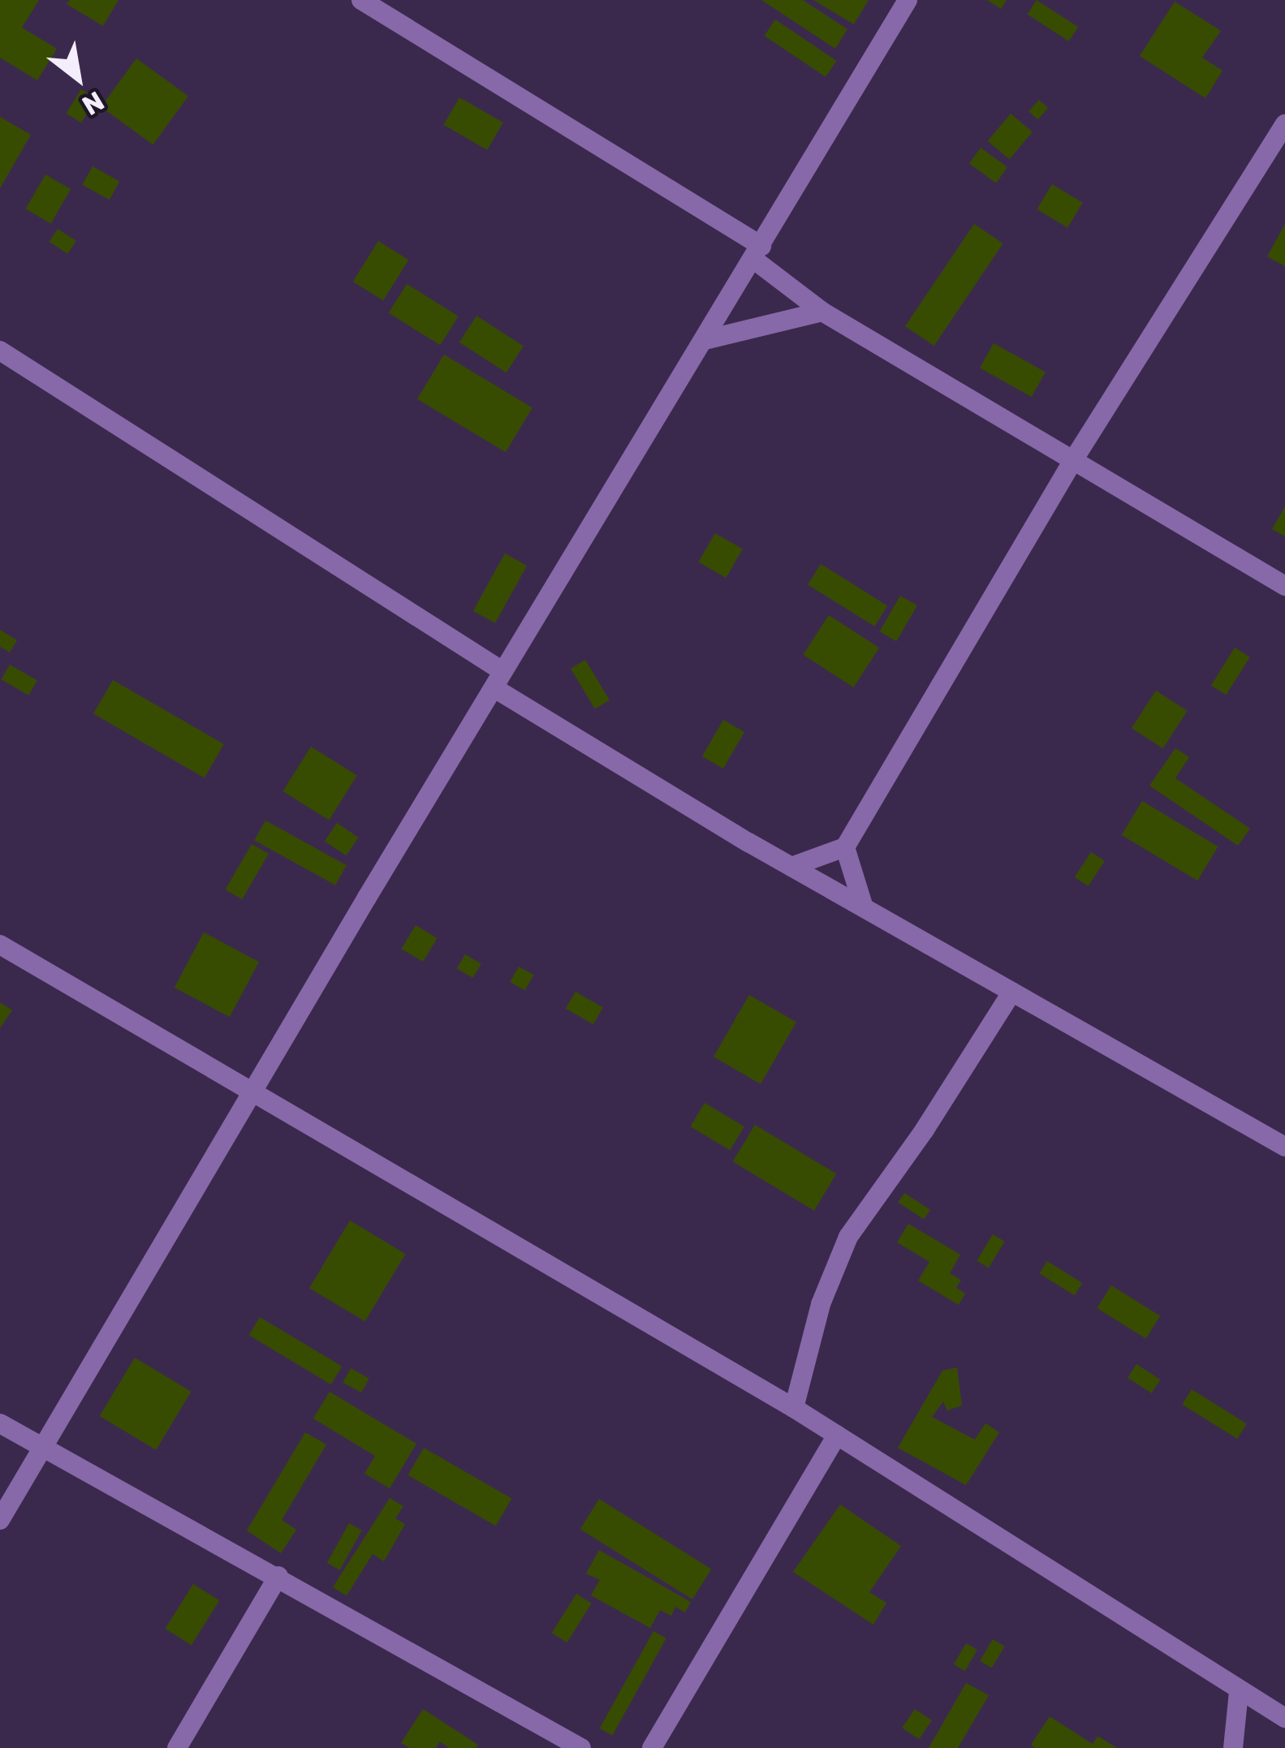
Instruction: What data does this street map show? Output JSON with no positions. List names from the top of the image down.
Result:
{
  "north": "bottom right"
}
